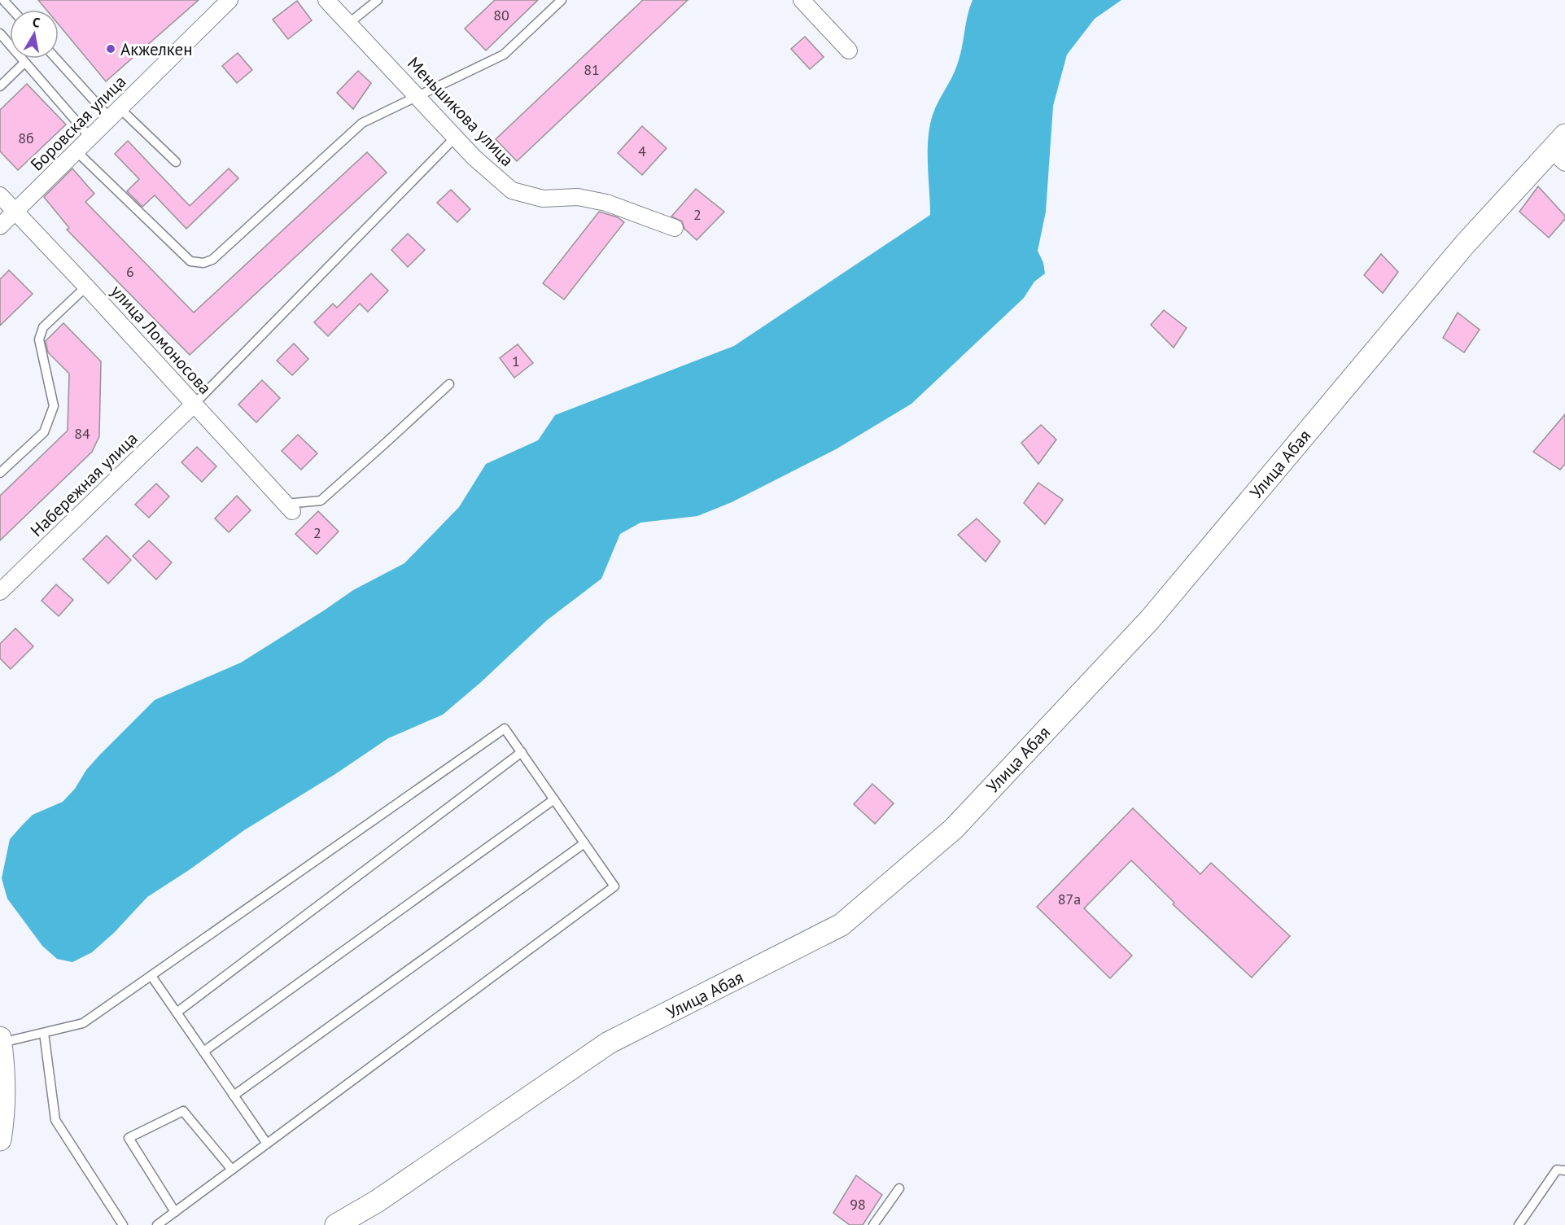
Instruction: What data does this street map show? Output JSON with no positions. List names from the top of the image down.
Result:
{
  "streets": {
    "street": [
      "Меньшикова улица",
      "Боровская улица",
      "улица Ломоносова",
      "Улица Абая",
      "Набережная улица"
    ]
  },
  "crossings": [
    ["Боровская улица", "улица Ломоносова"],
    ["улица Ломоносова", "Набережная улица"]
  ],
  "places": ["Акжелкен"],
  "house_numbers": [
    "80",
    "81",
    "8б",
    "4",
    "2",
    "6",
    "1",
    "84",
    "2",
    "87а",
    "98"
  ],
  "north": "top"
}
